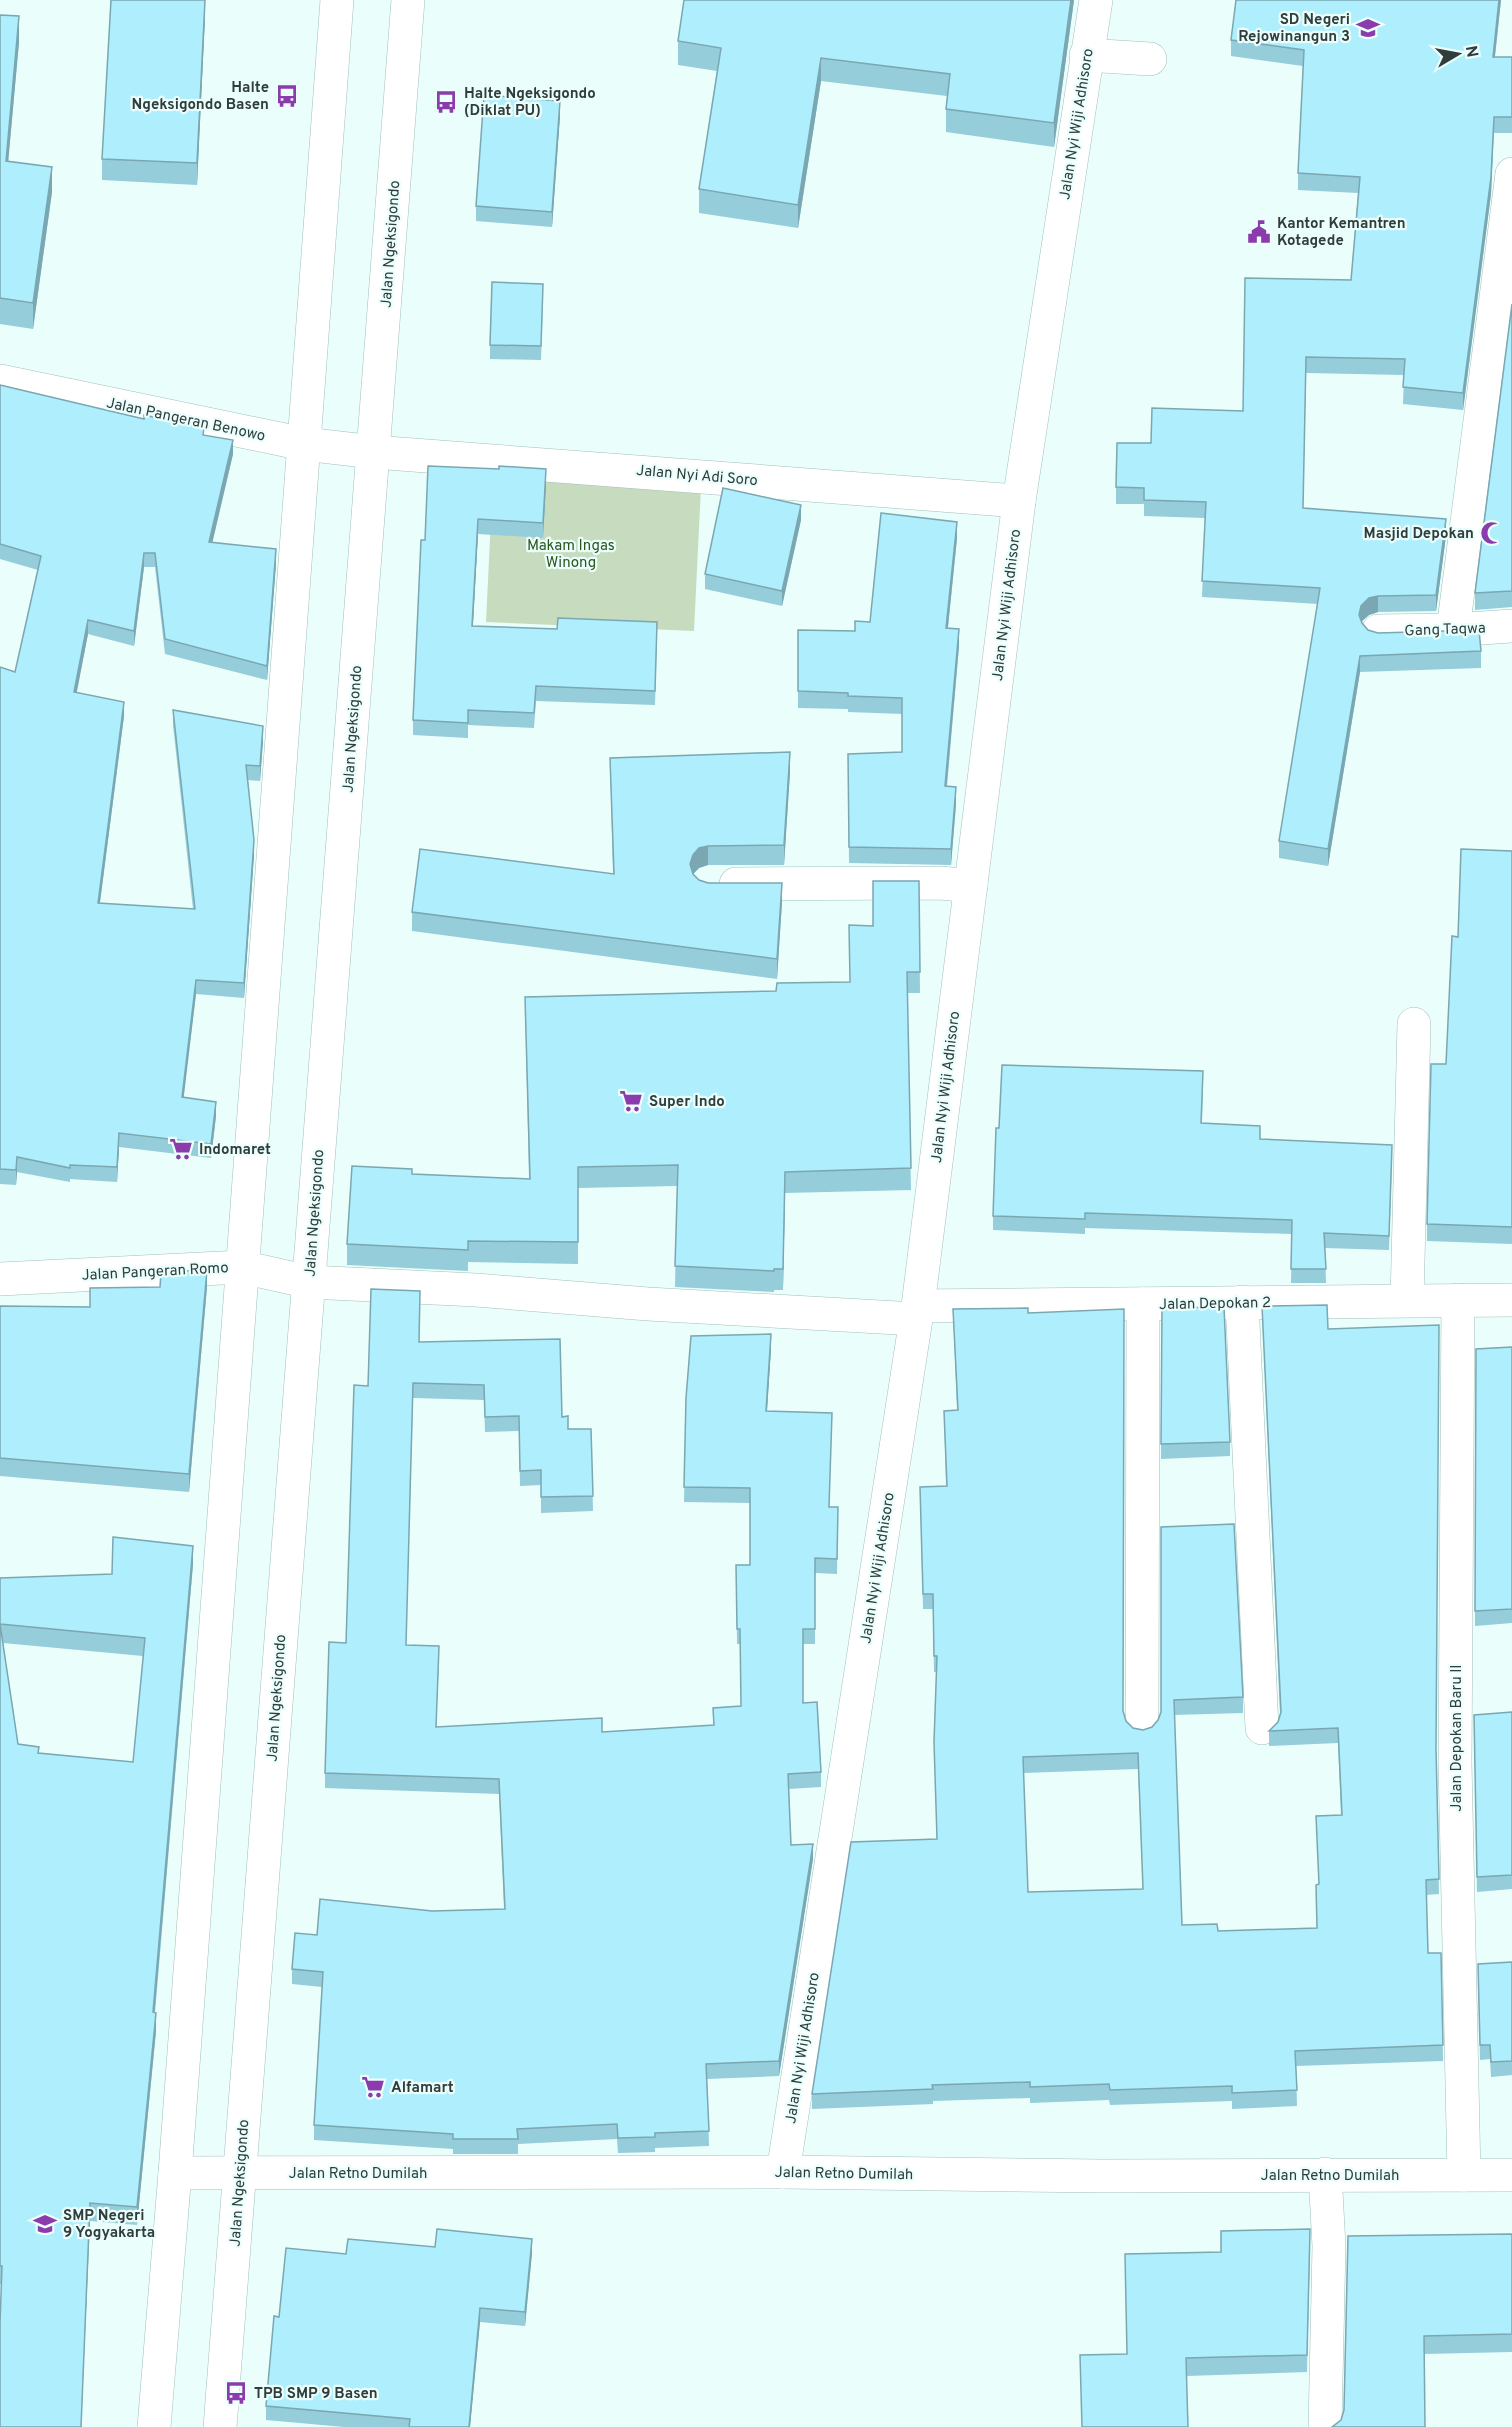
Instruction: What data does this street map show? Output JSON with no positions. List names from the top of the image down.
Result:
{
  "streets": {
    "street": [
      "Jalan Nyi Wiji Adhisoro",
      "Jalan Ngeksigondo",
      "Jalan Pangeran Benowo",
      "Jalan Nyi Adi Soro",
      "Gang Taqwa",
      "Jalan Pangeran Romo",
      "Jalan Depokan 2",
      "Jalan Depokan Baru II",
      "Jalan Retno Dumilah"
    ]
  },
  "crossings": [
    ["Jalan Nyi Wiji Adhisoro", "Jalan Nyi Adi Soro"],
    ["Jalan Nyi Wiji Adhisoro", "Jalan Pangeran Romo"],
    ["Jalan Nyi Wiji Adhisoro", "Jalan Depokan 2"],
    ["Jalan Nyi Wiji Adhisoro", "Jalan Retno Dumilah"],
    ["Jalan Ngeksigondo", "Jalan Pangeran Benowo"],
    ["Jalan Ngeksigondo", "Jalan Nyi Adi Soro"],
    ["Jalan Ngeksigondo", "Jalan Pangeran Romo"],
    ["Jalan Ngeksigondo", "Jalan Retno Dumilah"],
    ["Jalan Pangeran Benowo", "Jalan Nyi Adi Soro"],
    ["Jalan Pangeran Romo", "Jalan Depokan 2"],
    ["Jalan Depokan 2", "Jalan Depokan Baru II"],
    ["Jalan Depokan Baru II", "Jalan Retno Dumilah"]
  ],
  "parks": ["Makam Ingas Winong"],
  "places": {
    "school or university": ["SD Negeri Rejowinangun 3", "SMP Negeri 9 Yogyakarta"],
    "bus stop": ["Halte Ngeksigondo Basen", "Halte Ngeksigondo (Diklat PU)", "TPB SMP 9 Basen"],
    "public building": ["Kantor Kemantren Kotagede"],
    "mosque": ["Masjid Depokan"],
    "supermarket": ["Super Indo", "Indomaret", "Alfamart"]
  },
  "north": "right"
}
